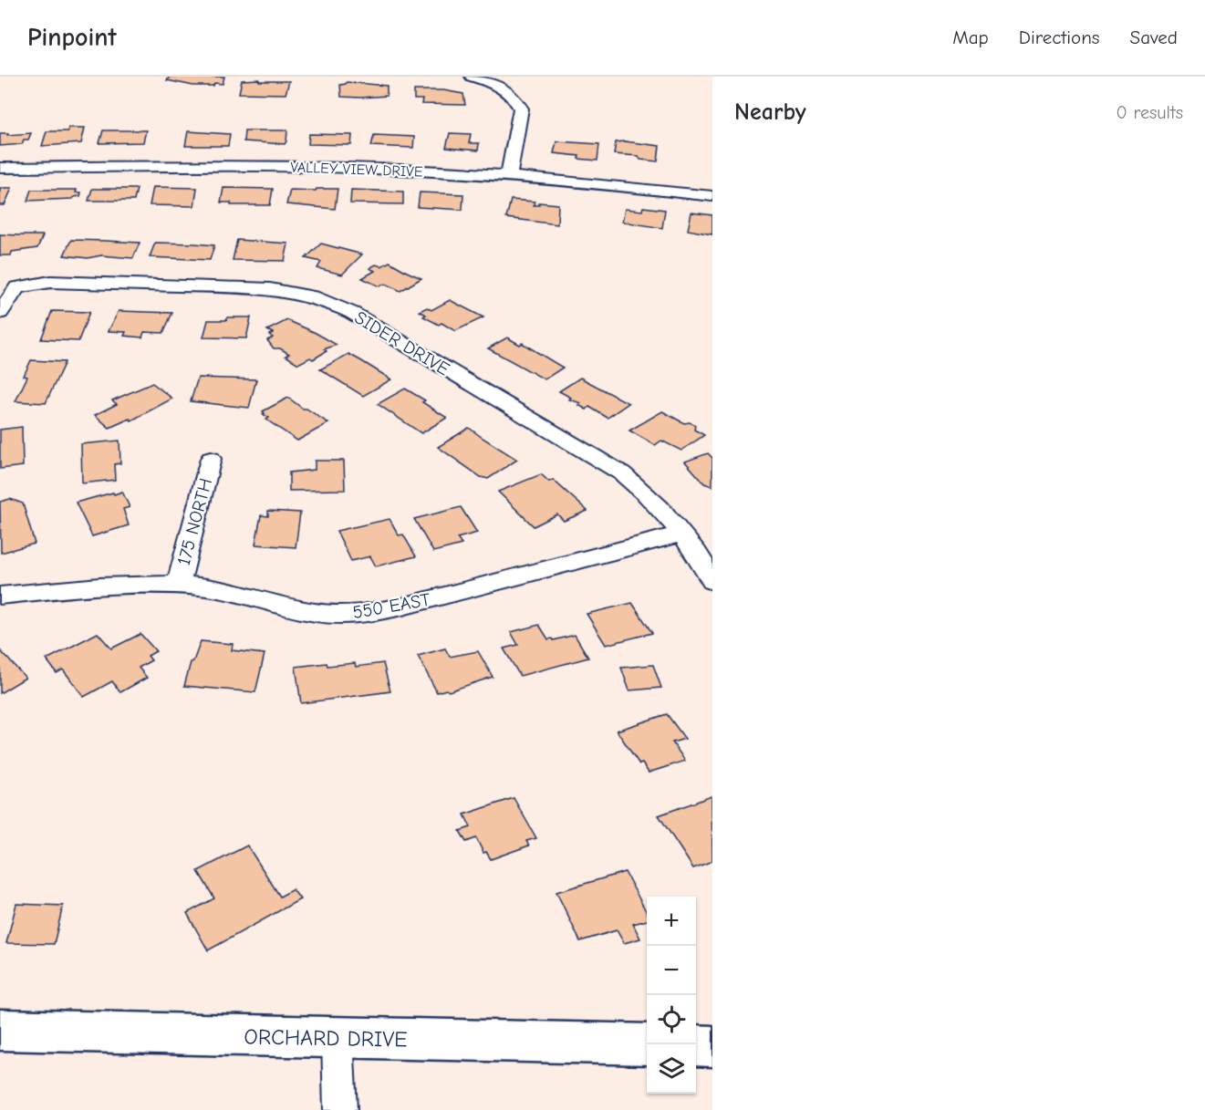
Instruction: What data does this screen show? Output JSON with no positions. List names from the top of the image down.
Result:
{
  "streets": {
    "main road": ["ORCHARD DRIVE"],
    "street": [
      "VALLEY VIEW DRIVE",
      "SIDER DRIVE",
      "175 NORTH",
      "550 EAST"
    ]
  },
  "crossings": [
    ["SIDER DRIVE", "550 EAST"],
    ["175 NORTH", "550 EAST"]
  ],
  "page": {
    "header": "Pinpoint",
    "nav": ["Map", "Directions", "Saved"],
    "heading": ["Nearby", "0 results"],
    "map_buttons": ["+", "−"]
  }
}
